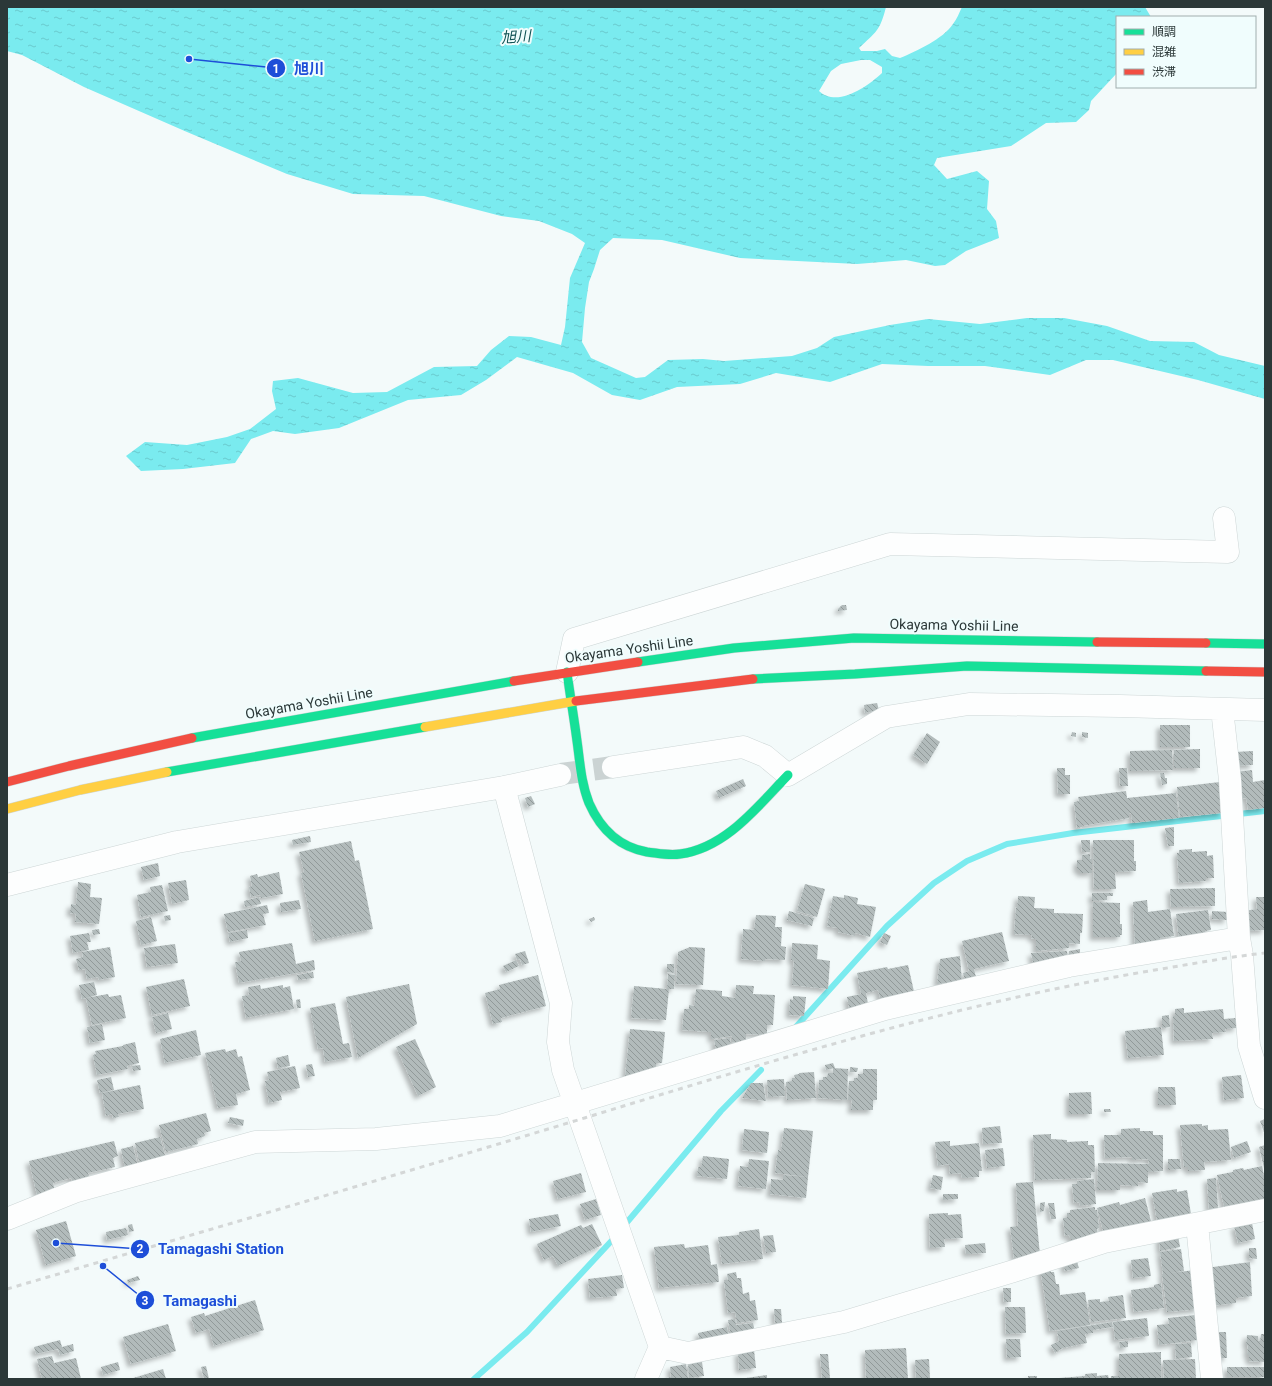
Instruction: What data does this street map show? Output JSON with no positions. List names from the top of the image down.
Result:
{
  "streets": {
    "main road": ["Okayama Yoshii Line"]
  },
  "water": ["旭川"],
  "places": ["旭川", "Tamagashi Station", "Tamagashi"],
  "legend": ["順調", "混雑", "渋滞"]
}
